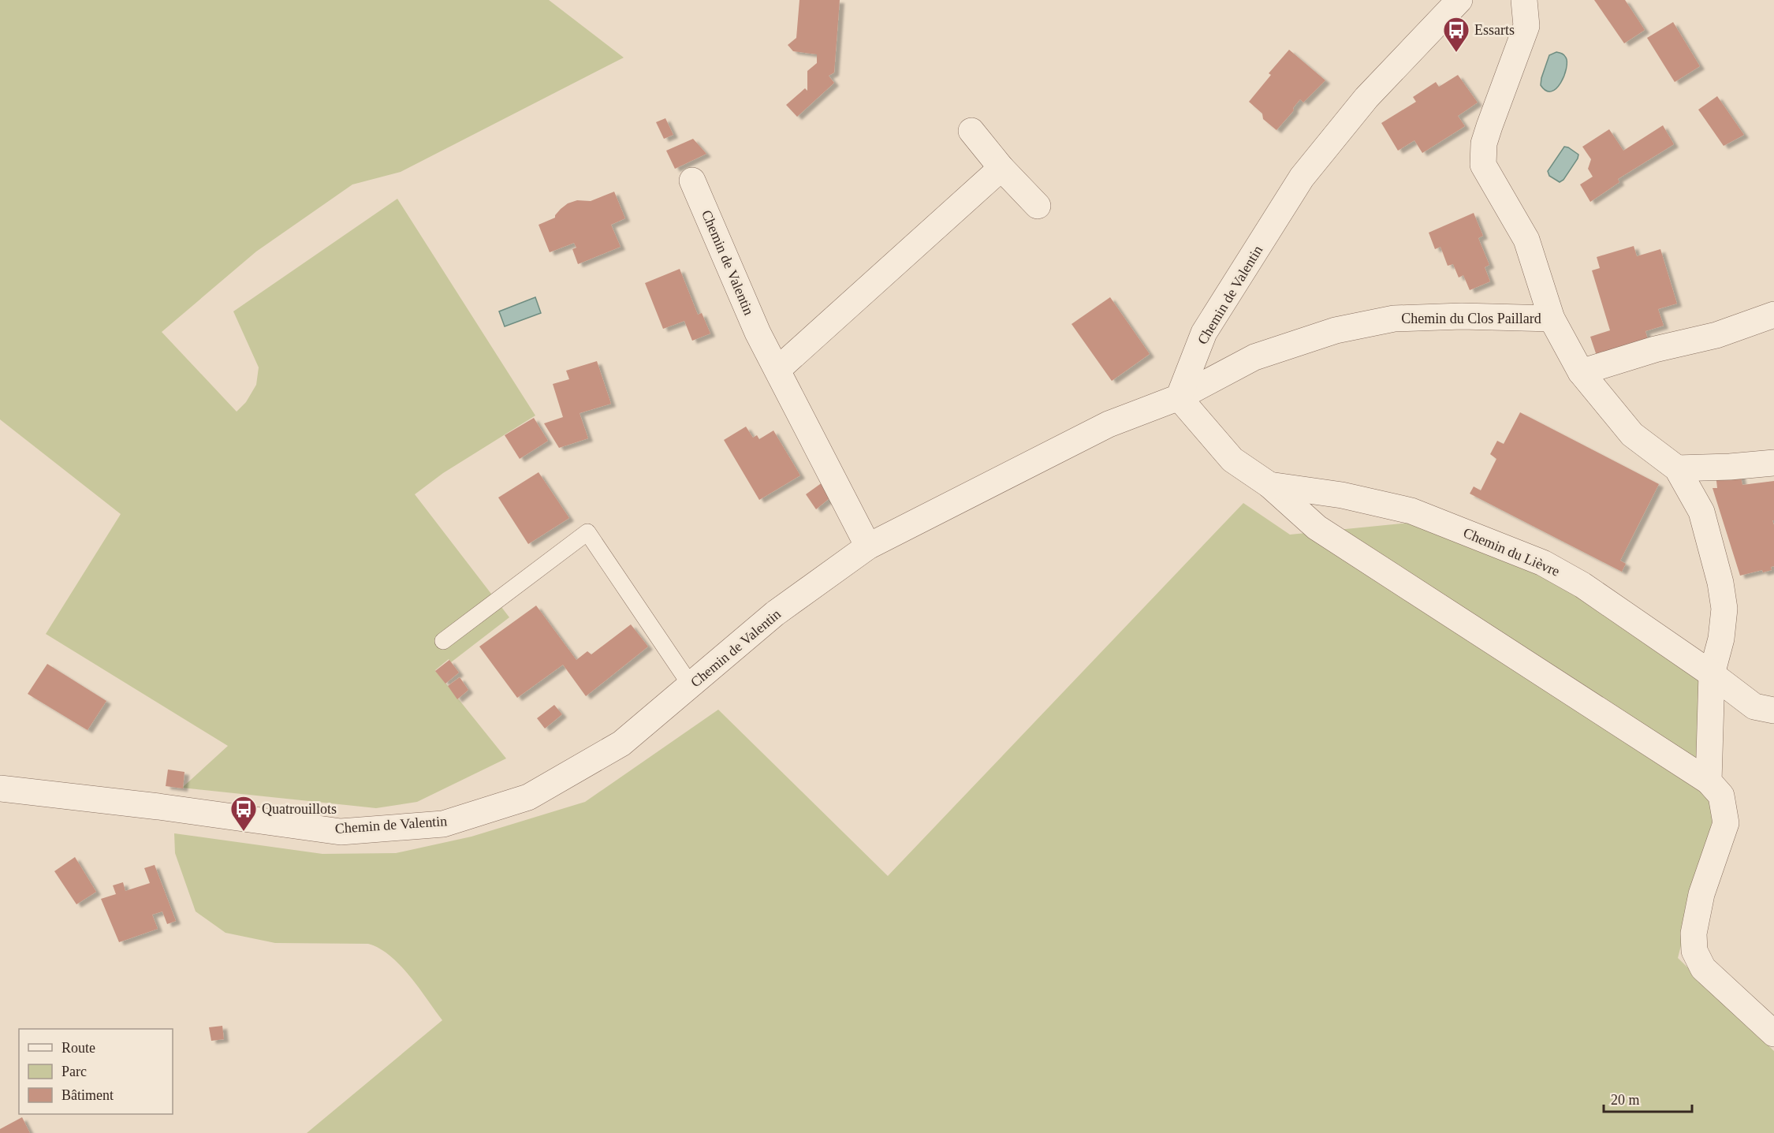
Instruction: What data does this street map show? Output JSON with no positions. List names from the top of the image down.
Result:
{
  "streets": {
    "street": ["Chemin de Valentin", "Chemin du Clos Paillard", "Chemin du Lièvre"]
  },
  "crossings": [
    ["Chemin de Valentin", "Chemin du Clos Paillard"],
    ["Chemin de Valentin", "Chemin du Lièvre"],
    ["Chemin du Clos Paillard", "Chemin du Lièvre"]
  ],
  "places": {
    "bus stop": ["Essarts", "Quatrouillots"]
  },
  "legend": ["Route", "Parc", "Bâtiment"],
  "scale_bar": "20 m"
}
